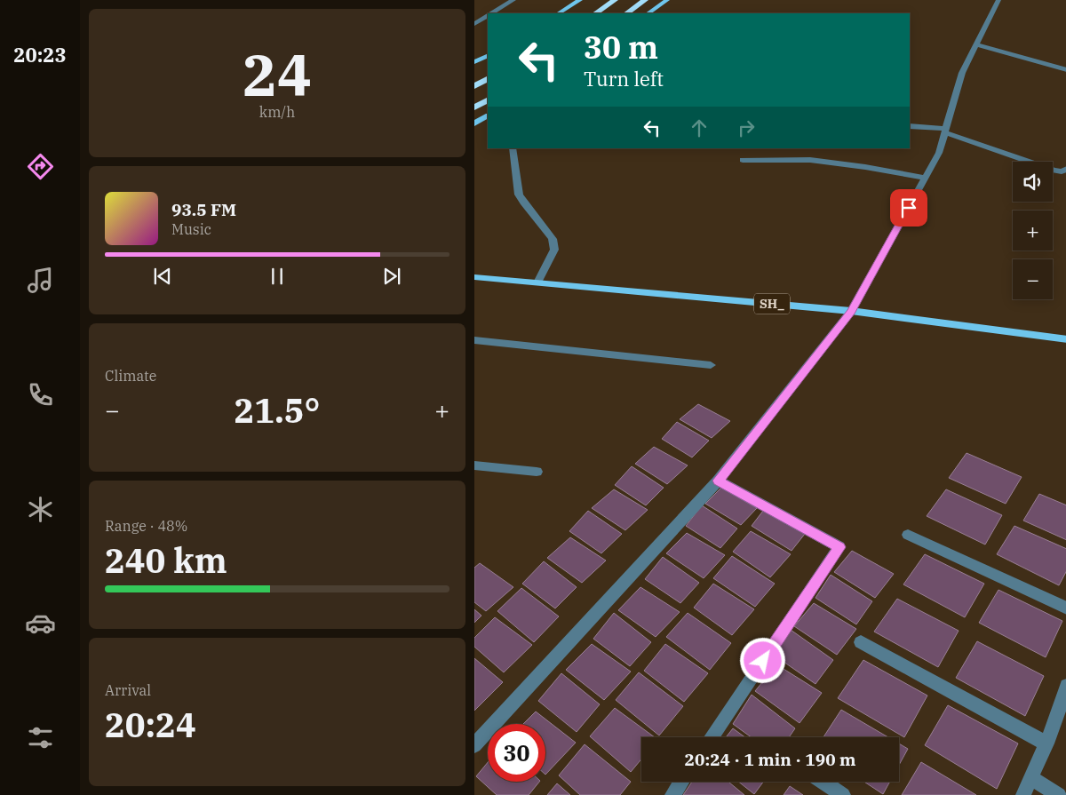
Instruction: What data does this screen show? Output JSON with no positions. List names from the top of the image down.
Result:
{
  "streets": {
    "main road": ["SH_"]
  },
  "page": {
    "tabs": "20:23",
    "tile": [
      ["24", "km/h"],
      "Climate",
      ["Range · 48%", "240 km"],
      ["Arrival", "20:24"]
    ],
    "turn": ["30 m", "Turn left"],
    "map_buttons": ["+", "−"],
    "song": ["93.5 FM", "Music"],
    "heat": ["−", "21.5°", "+"],
    "limit": "30",
    "trip": "20:24 · 1 min · 190 m"
  }
}
